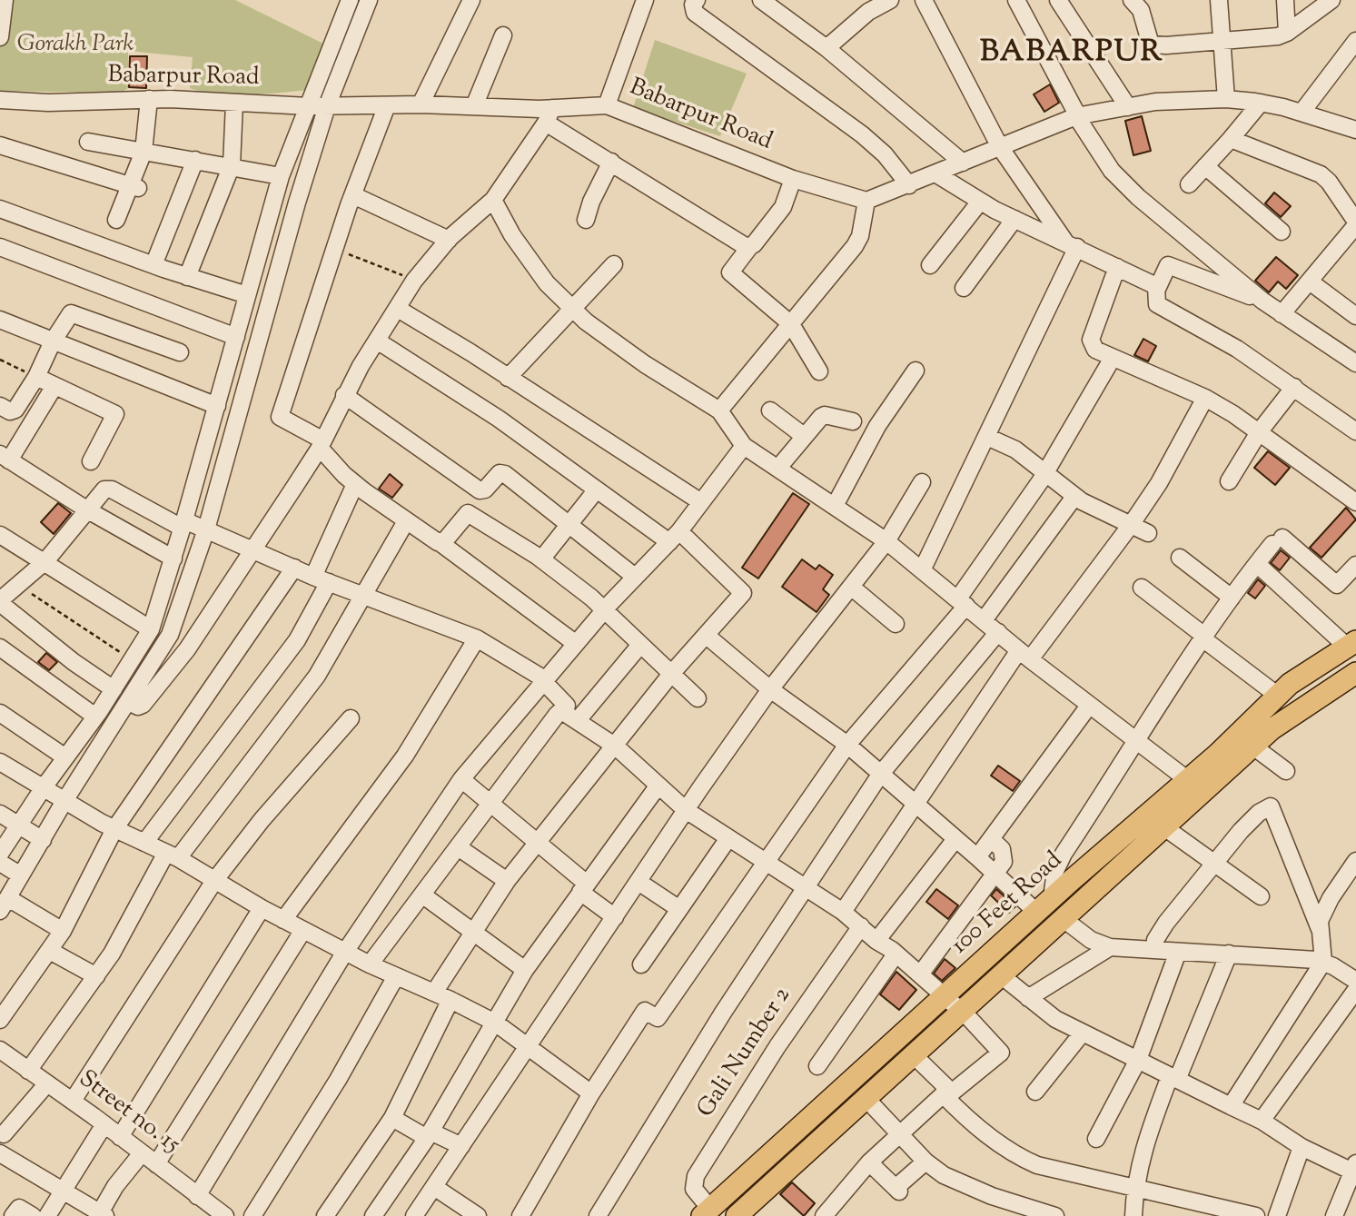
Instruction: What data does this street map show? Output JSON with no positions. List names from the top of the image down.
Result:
{
  "streets": {
    "main road": ["100 Feet Road"],
    "street": ["Babarpur Road", "Gali Number 2", "Street no. 15"]
  },
  "crossings": [
    ["100 Feet Road", "Gali Number 2"]
  ],
  "districts": ["BABARPUR"],
  "parks": ["Gorakh Park"]
}
